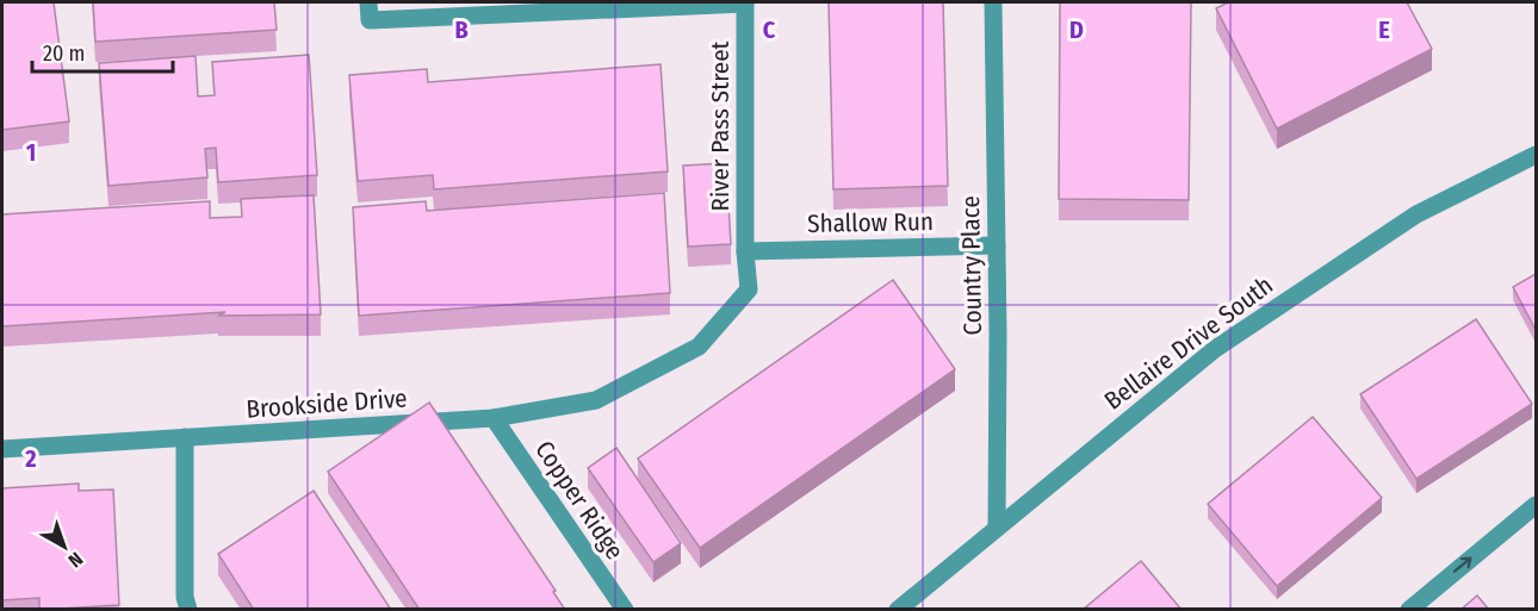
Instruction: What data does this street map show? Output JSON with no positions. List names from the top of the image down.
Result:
{
  "streets": {
    "street": [
      "River Pass Street",
      "Shallow Run",
      "Country Place",
      "Bellaire Drive South",
      "Brookside Drive",
      "Copper Ridge"
    ]
  },
  "crossings": [
    ["River Pass Street", "Shallow Run"],
    ["River Pass Street", "Brookside Drive"],
    ["Shallow Run", "Country Place"],
    ["Shallow Run", "Brookside Drive"],
    ["Country Place", "Bellaire Drive South"],
    ["Brookside Drive", "Copper Ridge"]
  ],
  "scale_bar": "20 m",
  "north": "bottom right",
  "grid": {
    "columns": [
      "B",
      "C",
      "D",
      "E"
    ],
    "rows": ["1", "2"]
  }
}
